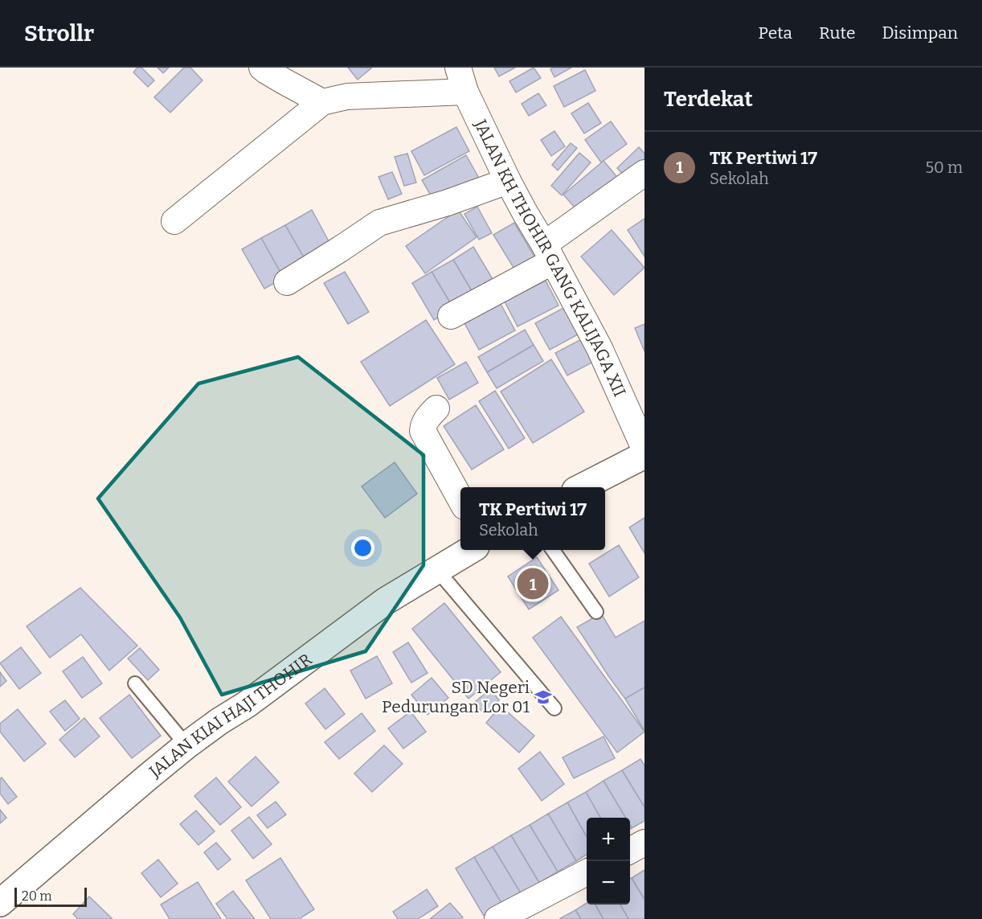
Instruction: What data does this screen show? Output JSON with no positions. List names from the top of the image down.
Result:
{
  "streets": {
    "street": ["JALAN KH THOHIR GANG KALIJAGA XII", "JALAN KIAI HAJI THOHIR"]
  },
  "places": {
    "school or university": ["SD Negeri Pedurungan Lor 01"]
  },
  "scale_bar": "20 m",
  "page": {
    "header": "Strollr",
    "nav": ["Peta", "Rute", "Disimpan"],
    "heading": "Terdekat",
    "list": [
      {
        "mark": "1",
        "name": "TK Pertiwi 17",
        "note": "Sekolah",
        "value": "50 m"
      }
    ],
    "popup": ["TK Pertiwi 17", "Sekolah"],
    "pins": "1",
    "map_buttons": ["+", "−"],
    "scale": "20 m"
  }
}
